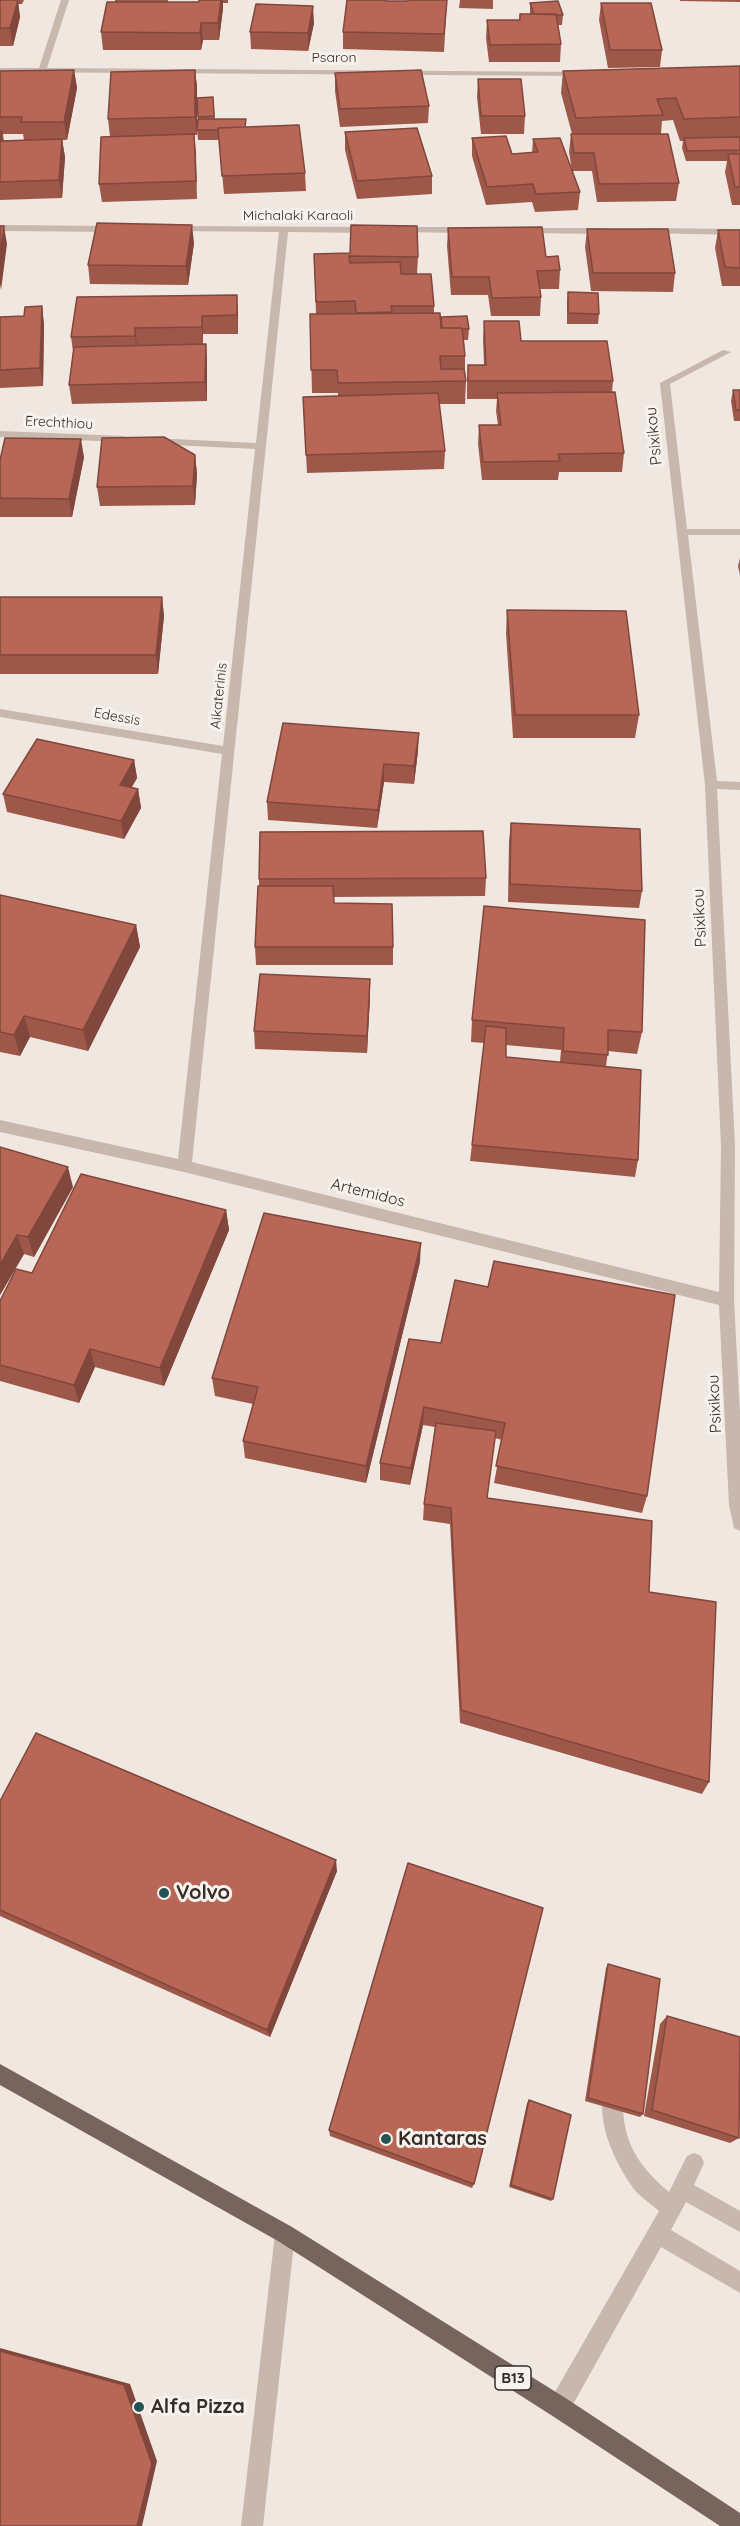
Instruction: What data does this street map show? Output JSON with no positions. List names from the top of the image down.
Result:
{
  "streets": {
    "main road": ["B13"],
    "street": [
      "Psaron",
      "Michalaki Karaoli",
      "Erechthiou",
      "Psixikou",
      "Aikaterinis",
      "Edessis",
      "Artemidos"
    ]
  },
  "crossings": [
    ["Michalaki Karaoli", "Aikaterinis"],
    ["Psixikou", "Artemidos"],
    ["Aikaterinis", "Edessis"],
    ["Aikaterinis", "Artemidos"]
  ],
  "places": ["Volvo", "Kantaras", "Alfa Pizza"]
}
